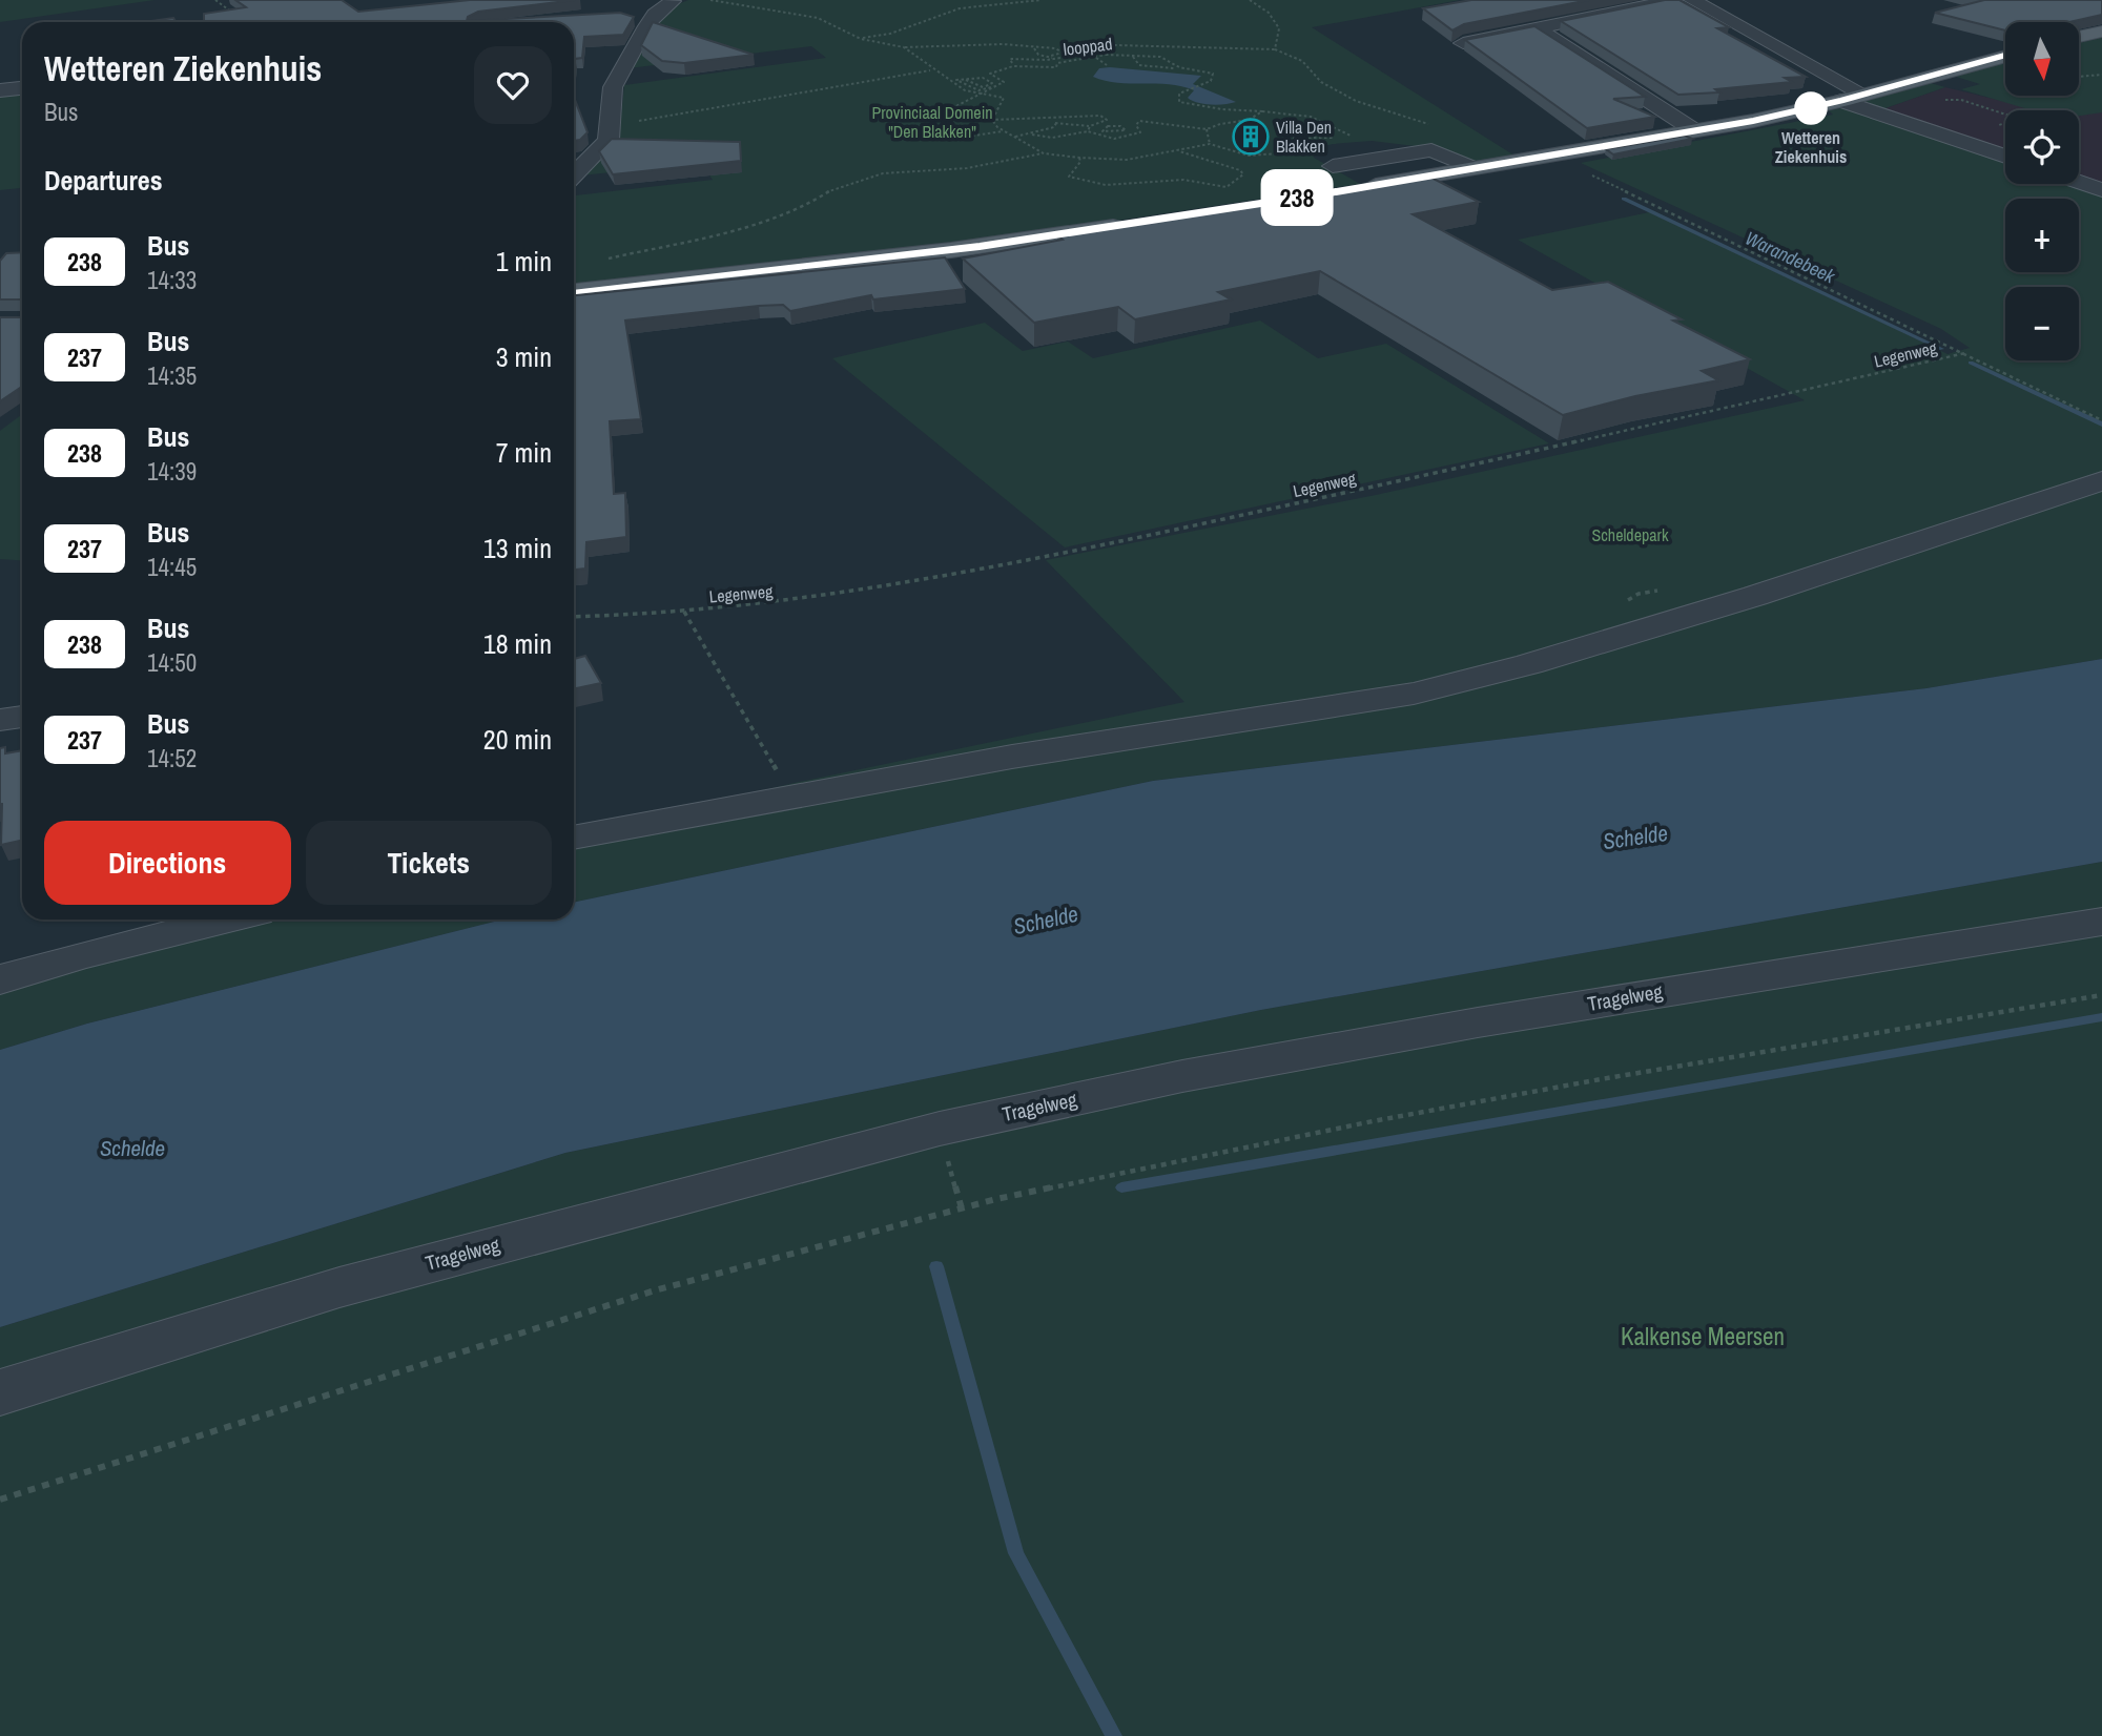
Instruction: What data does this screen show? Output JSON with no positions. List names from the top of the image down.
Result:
{
  "streets": {
    "street": ["Tragelweg"],
    "path": ["looppad", "Legenweg"]
  },
  "water": ["Warandebeek", "Schelde"],
  "parks": ["Provinciaal Domein \"Den Blakken\"", "Scheldepark", "Kalkense Meersen"],
  "places": {
    "other": ["Wetteren Ziekenhuis"],
    "building": ["Villa Den Blakken"]
  },
  "lines": ["bus line 238"],
  "north": "bottom",
  "page": {
    "on_map": "238",
    "map_buttons": ["+", "−"],
    "heading": [
      ["Wetteren Ziekenhuis", "Bus"],
      "Departures"
    ],
    "list": [
      {
        "mark": "238",
        "name": "Bus",
        "note": "14:33",
        "value": "1 min"
      },
      {
        "mark": "237",
        "name": "Bus",
        "note": "14:35",
        "value": "3 min"
      },
      {
        "mark": "238",
        "name": "Bus",
        "note": "14:39",
        "value": "7 min"
      },
      {
        "mark": "237",
        "name": "Bus",
        "note": "14:45",
        "value": "13 min"
      },
      {
        "mark": "238",
        "name": "Bus",
        "note": "14:50",
        "value": "18 min"
      },
      {
        "mark": "237",
        "name": "Bus",
        "note": "14:52",
        "value": "20 min"
      }
    ],
    "buttons": ["Directions", "Tickets"]
  }
}
